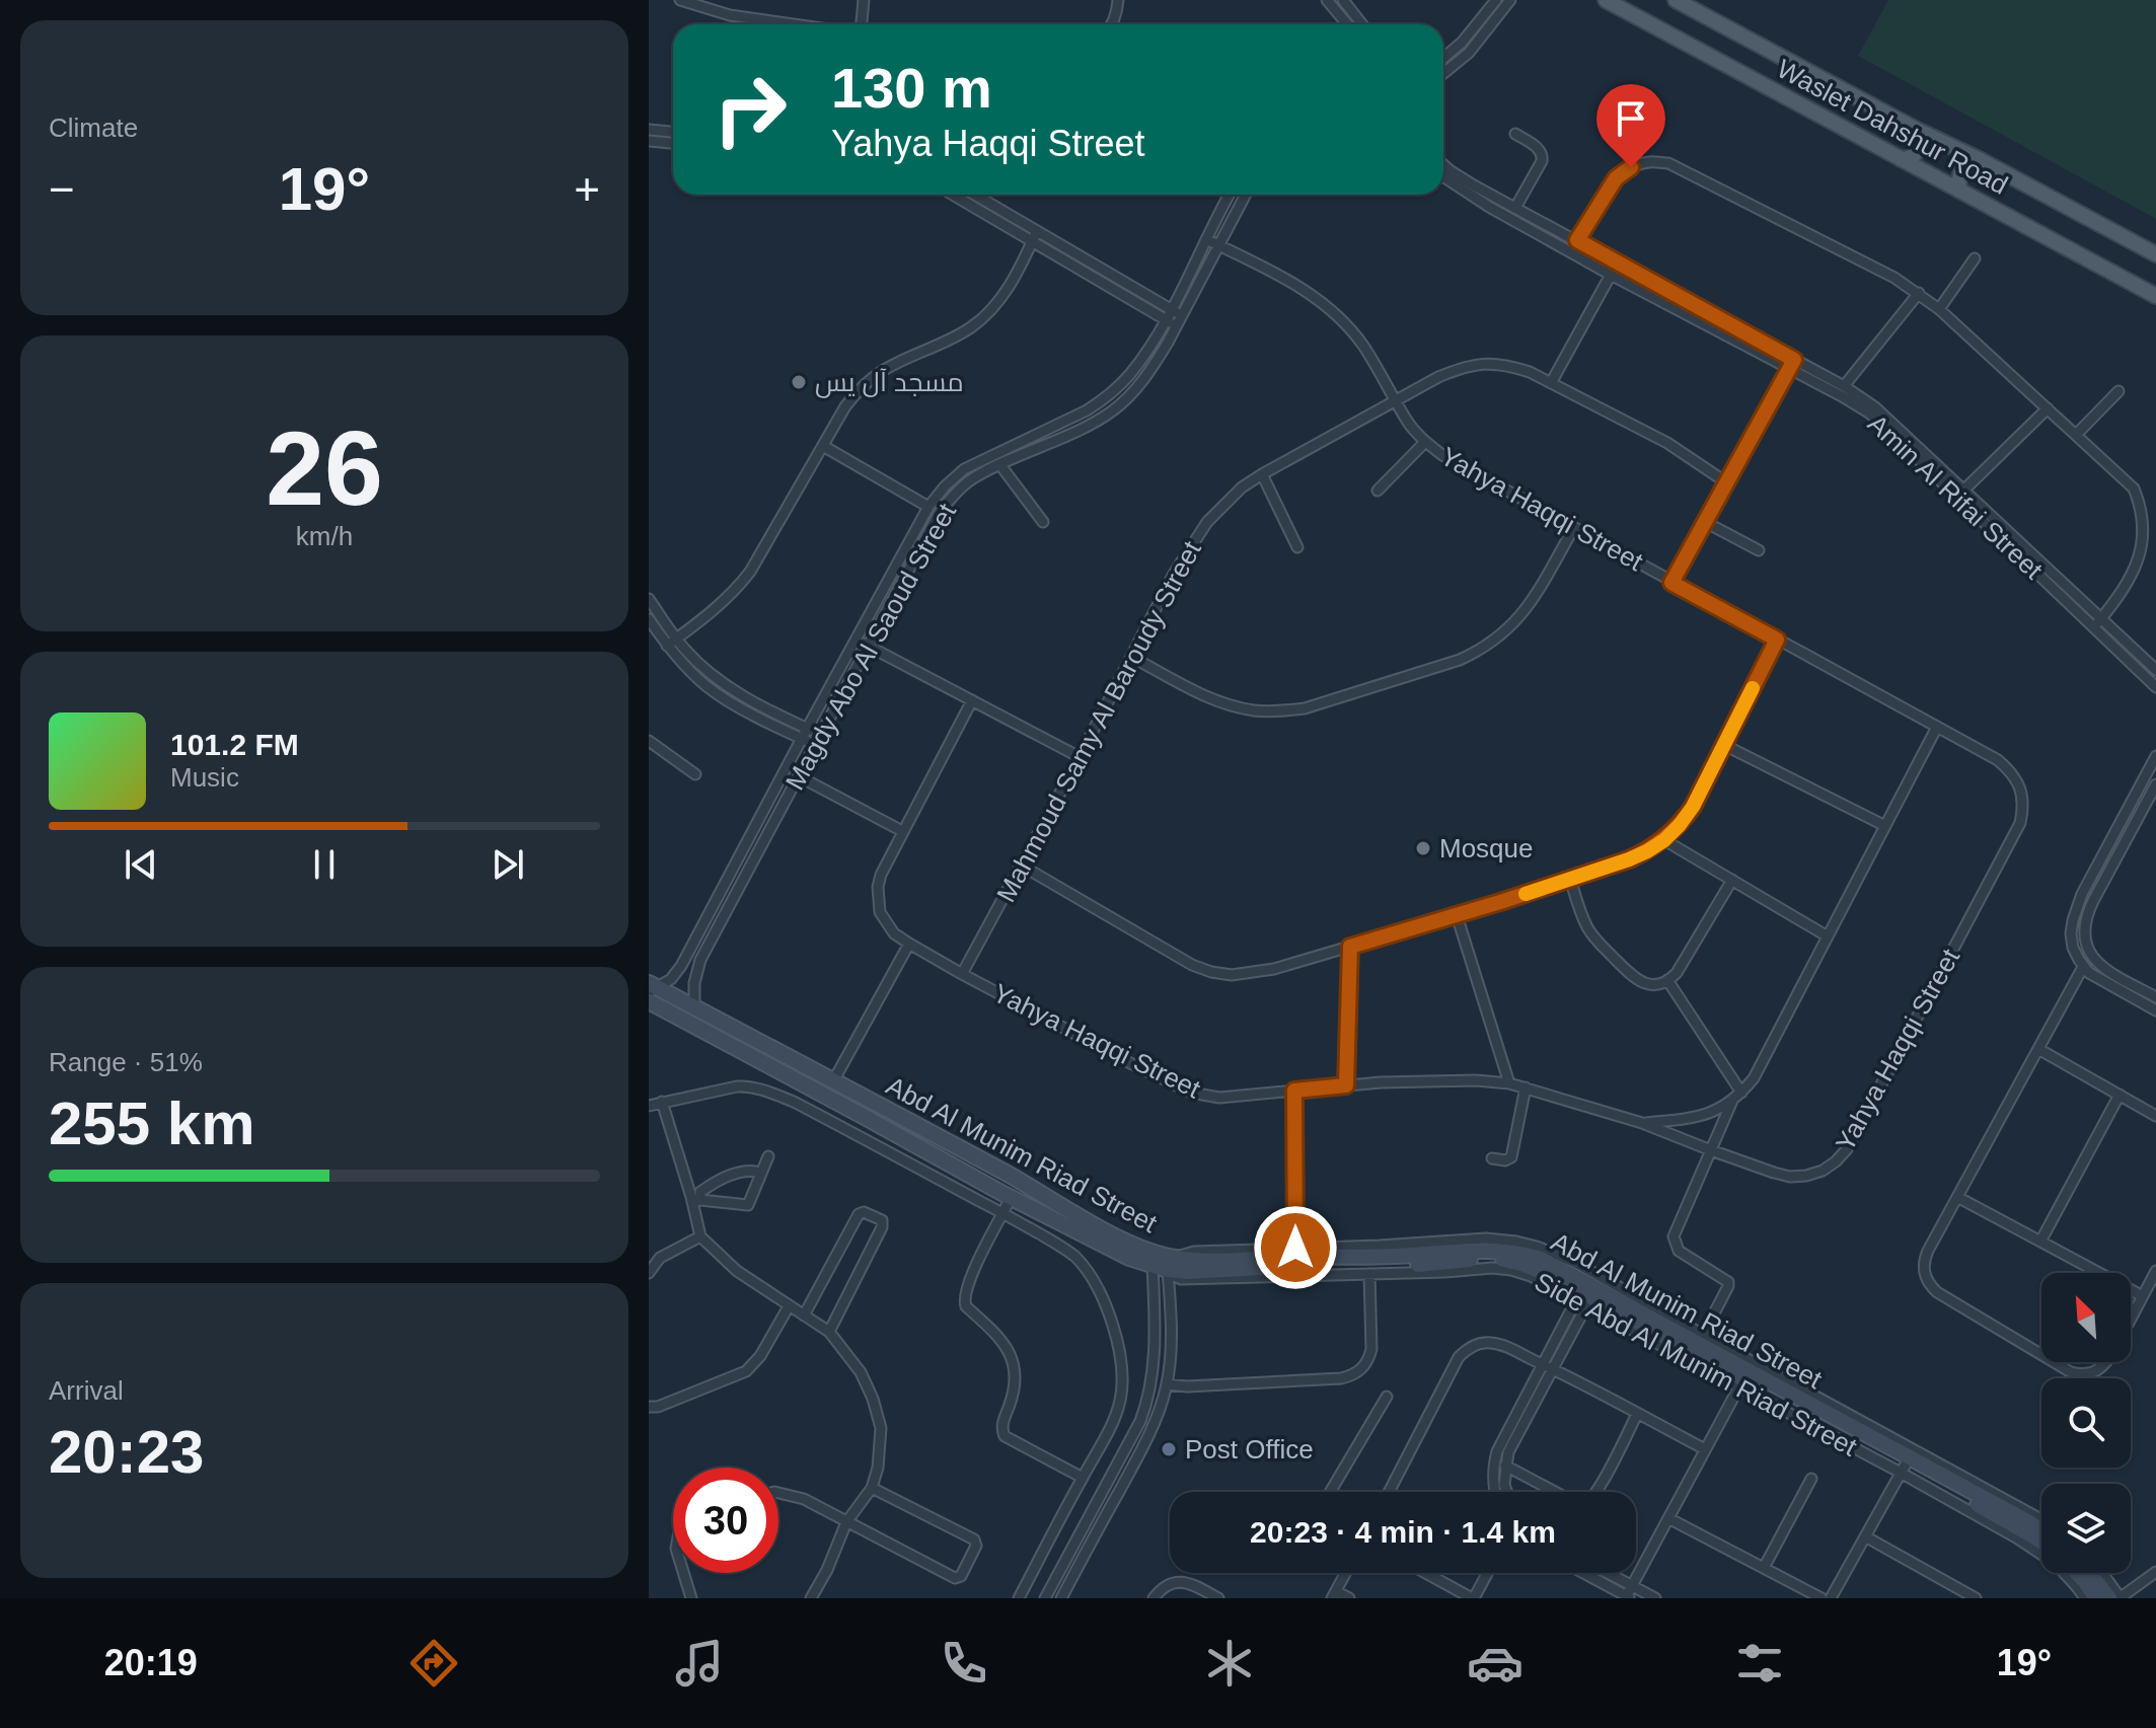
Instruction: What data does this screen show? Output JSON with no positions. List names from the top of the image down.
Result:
{
  "streets": {
    "main road": ["Waslet Dahshur Road"],
    "street": [
      "Amin Al Rifai Street",
      "Yahya Haqqi Street",
      "Magdy Abo Al Saoud Street",
      "Mahmoud Samy Al Baroudy Street",
      "Abd Al Munim Riad Street",
      "Side Abd Al Munim Riad Street"
    ]
  },
  "crossings": [
    ["Yahya Haqqi Street", "Magdy Abo Al Saoud Street"],
    ["Yahya Haqqi Street", "Mahmoud Samy Al Baroudy Street"],
    ["Magdy Abo Al Saoud Street", "Abd Al Munim Riad Street"],
    ["Abd Al Munim Riad Street", "Side Abd Al Munim Riad Street"]
  ],
  "places": ["مسجد آل يس", "Mosque", "Post Office"],
  "north": "top left",
  "page": {
    "tile": [
      "Climate",
      ["26", "km/h"],
      ["Range · 51%", "255 km"],
      ["Arrival", "20:23"]
    ],
    "turn": ["130 m", "Yahya Haqqi Street"],
    "heat": ["−", "19°", "+"],
    "song": ["101.2 FM", "Music"],
    "limit": "30",
    "trip": "20:23 · 4 min · 1.4 km",
    "tabs": ["20:19", "19°"]
  }
}
